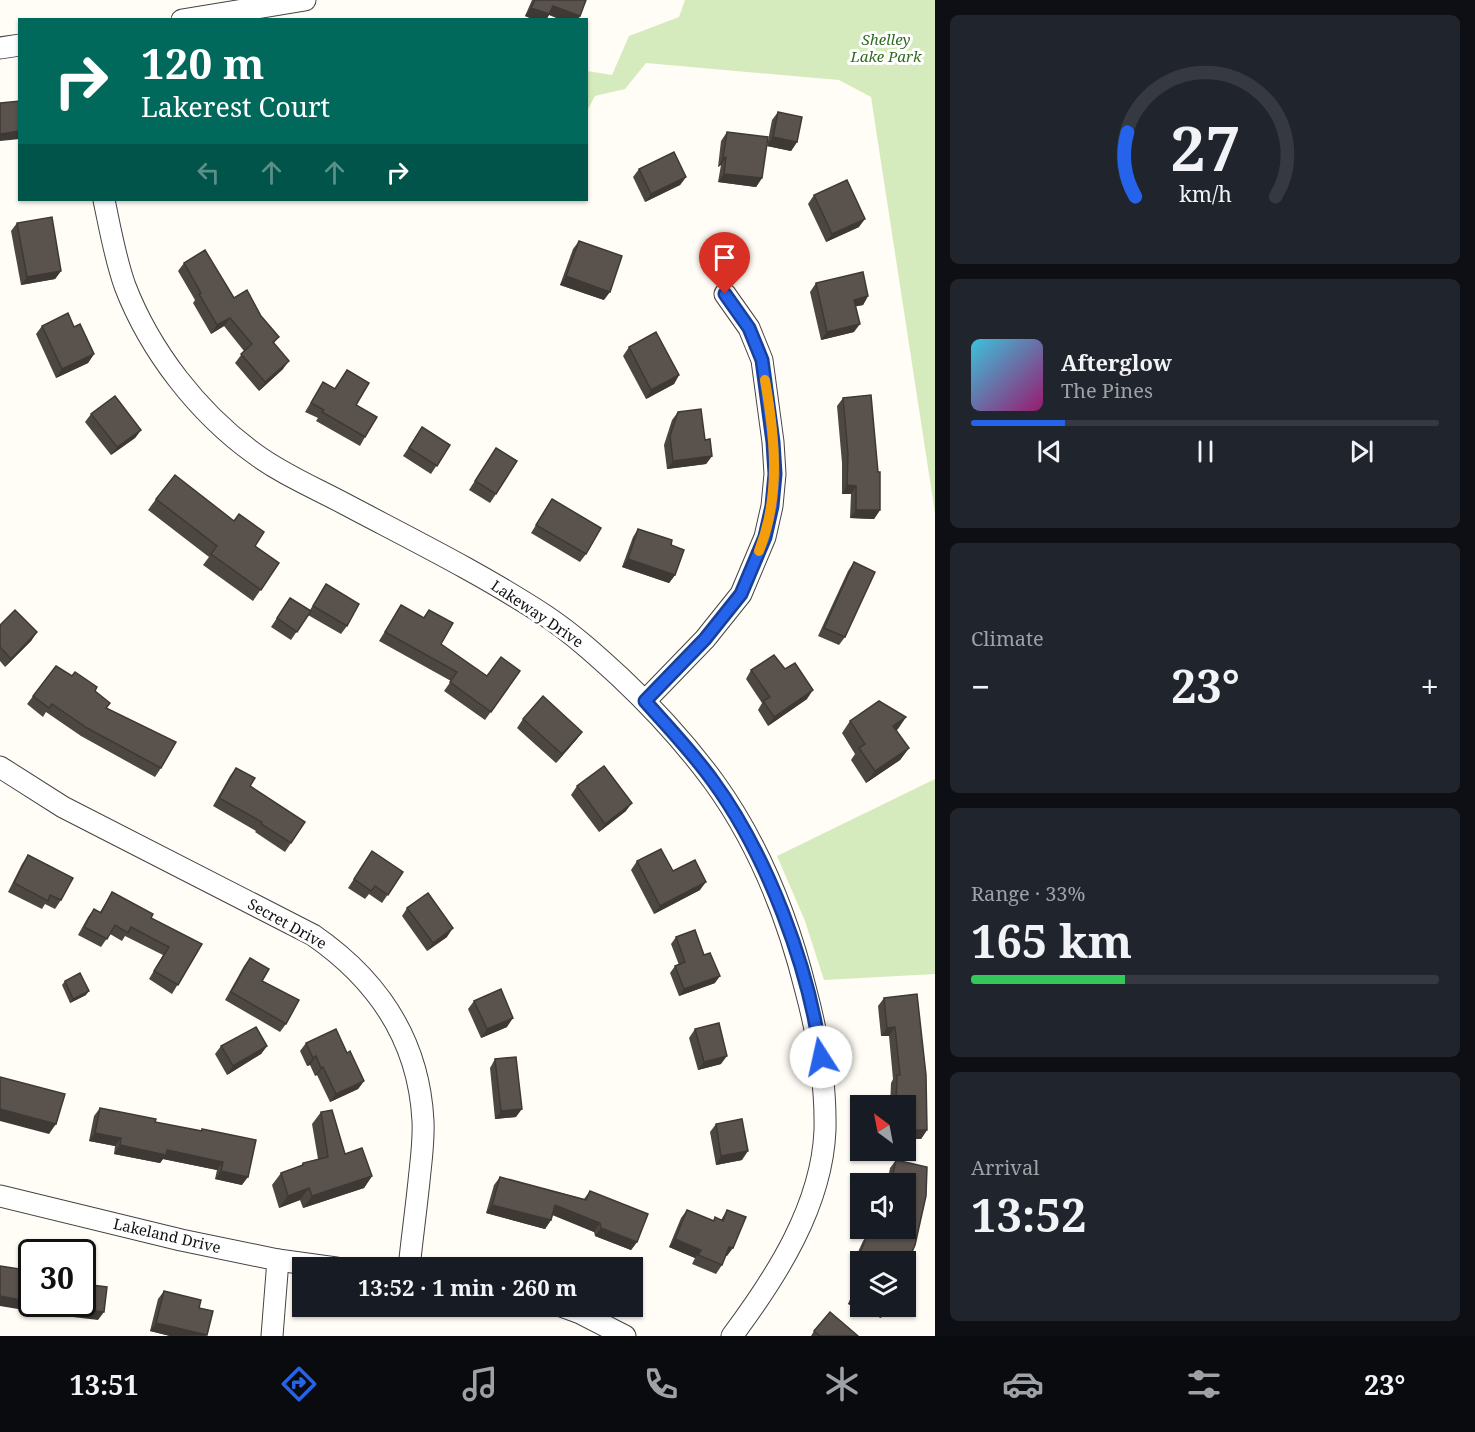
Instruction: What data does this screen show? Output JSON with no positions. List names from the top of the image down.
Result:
{
  "streets": {
    "street": ["Lakeway Drive", "Secret Drive", "Lakeland Drive"]
  },
  "parks": ["Shelley Lake Park"],
  "north": "top left",
  "page": {
    "turn": ["120 m", "Lakerest Court"],
    "song": ["Afterglow", "The Pines"],
    "tile": [
      "Climate",
      ["Range · 33%", "165 km"],
      ["Arrival", "13:52"]
    ],
    "heat": ["−", "23°", "+"],
    "limit": "30",
    "trip": "13:52 · 1 min · 260 m",
    "tabs": ["13:51", "23°"],
    "gauge": ["27", "km/h"]
  }
}
